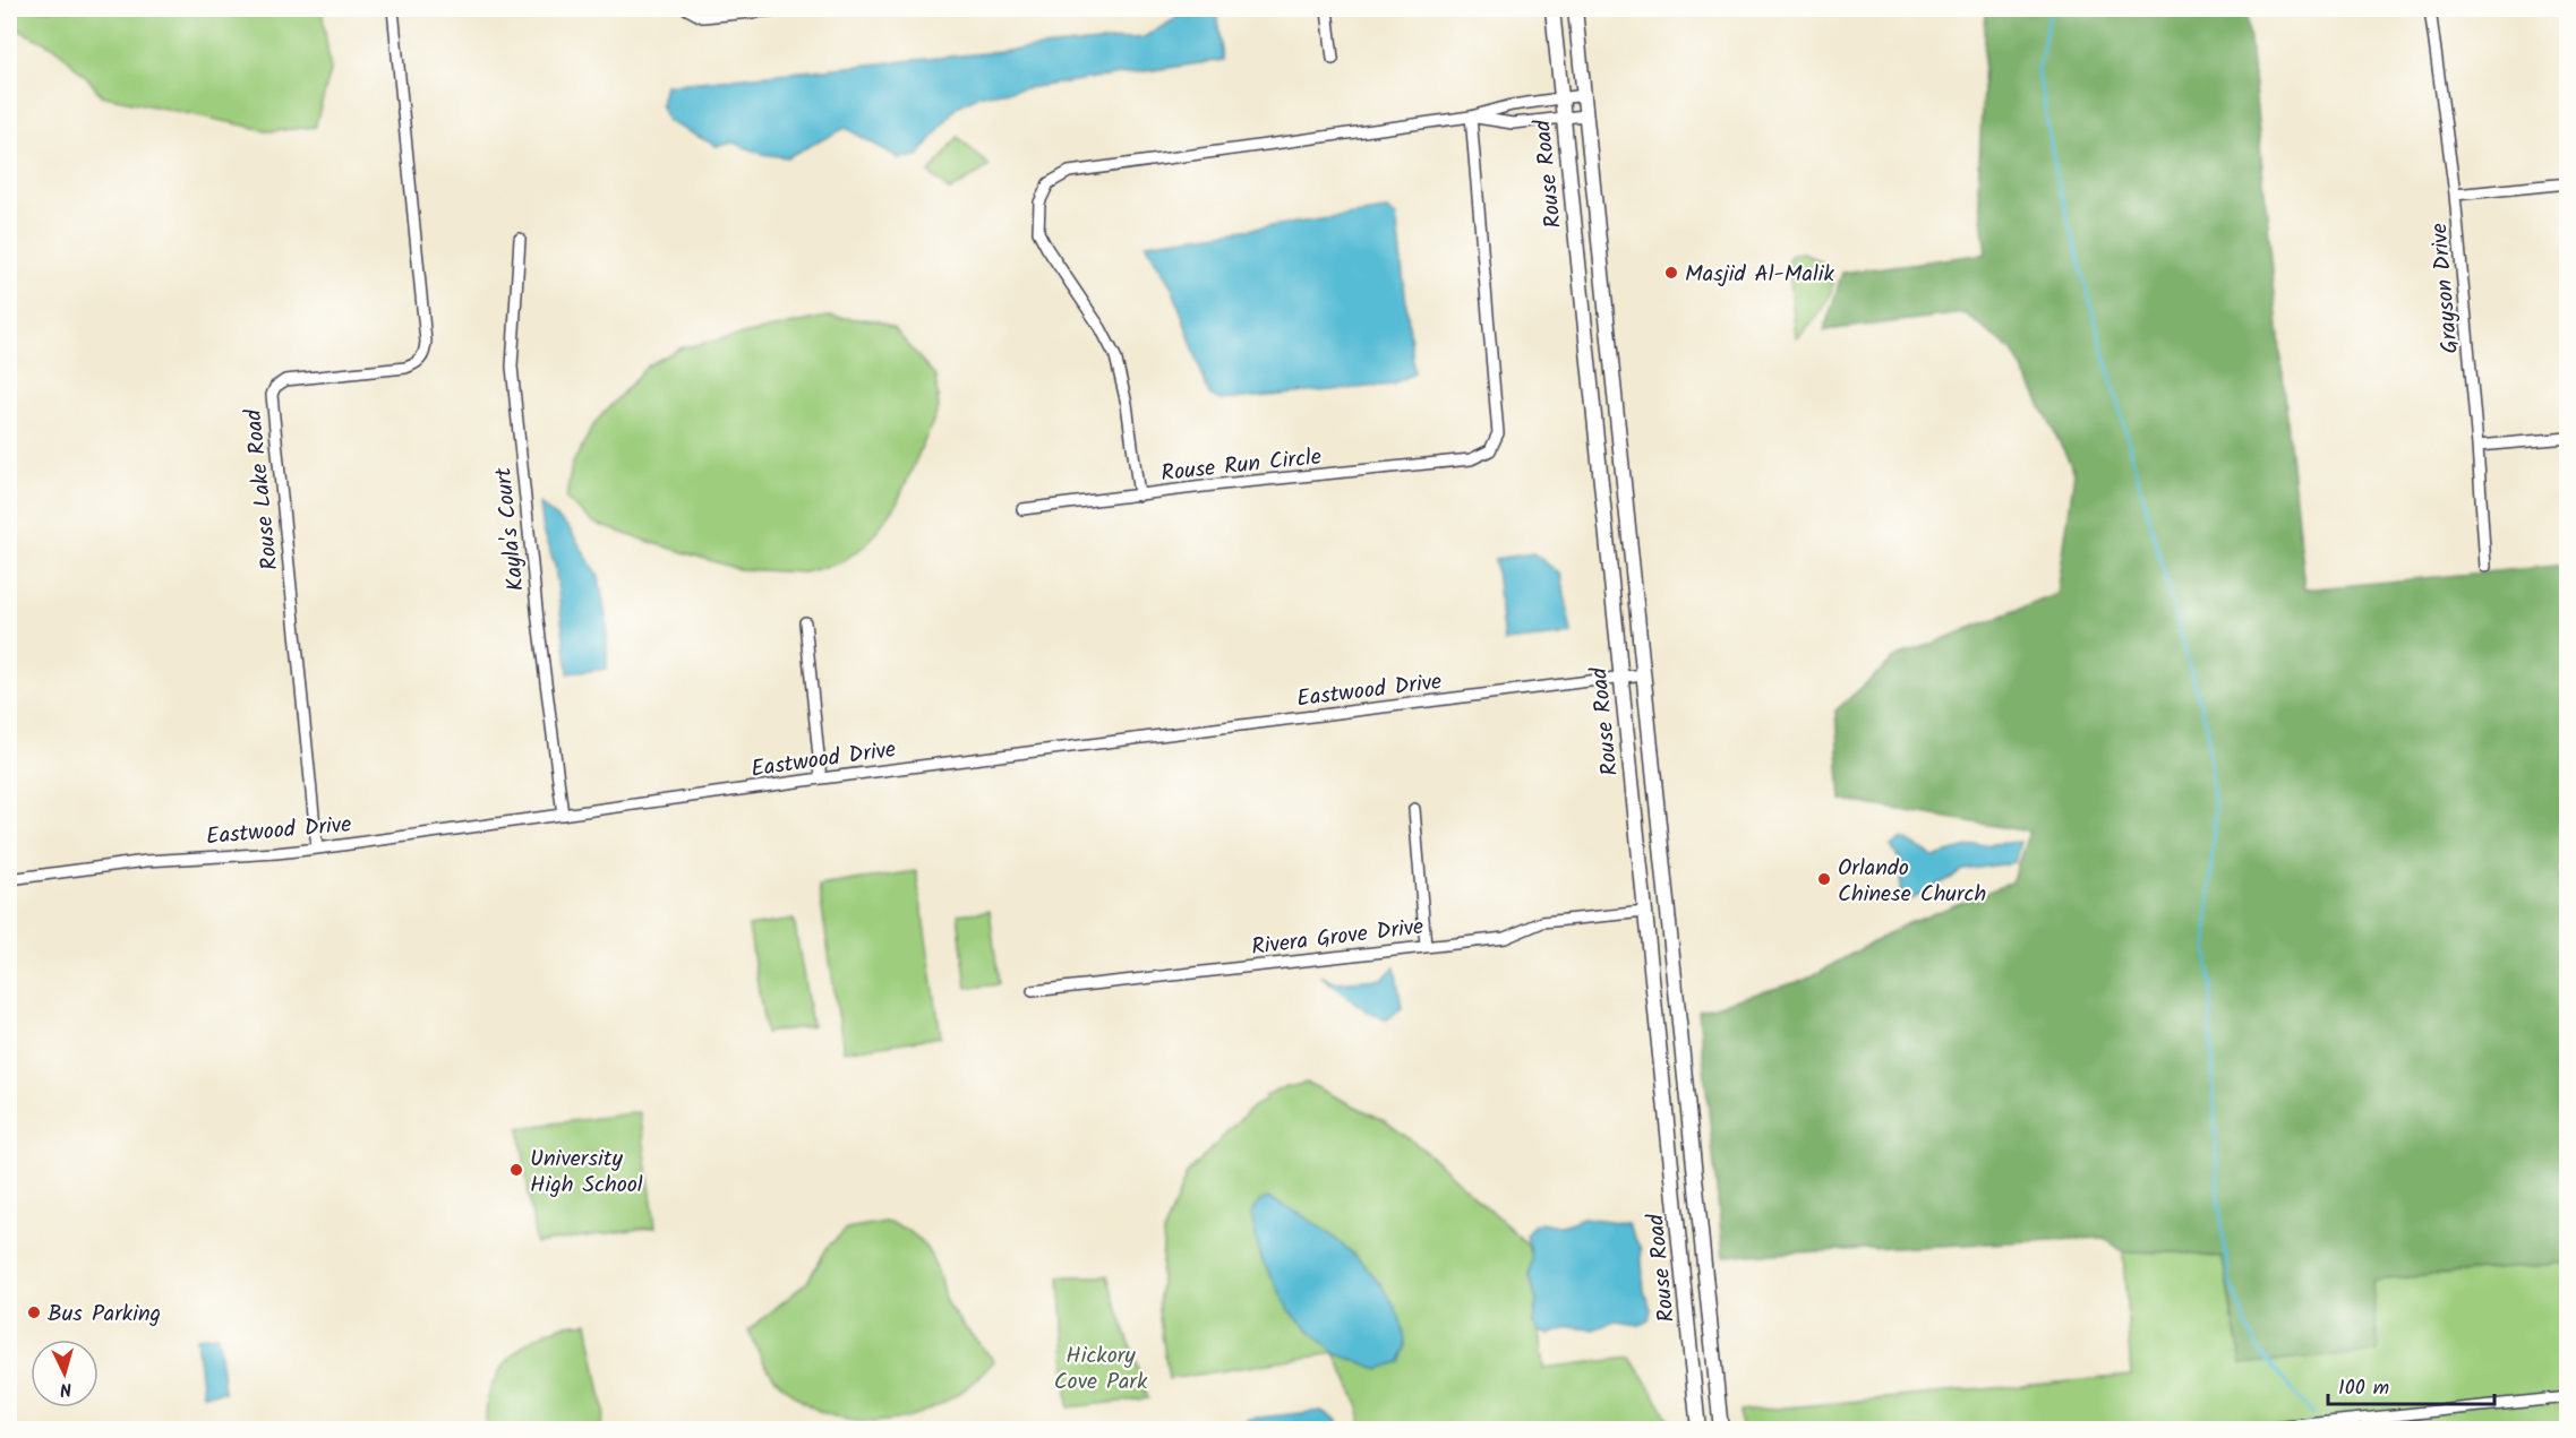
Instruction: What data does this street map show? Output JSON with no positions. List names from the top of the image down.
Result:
{
  "streets": {
    "street": [
      "Rouse Road",
      "Grayson Drive",
      "Rouse Run Circle",
      "Rouse Lake Road",
      "Kayla's Court",
      "Eastwood Drive",
      "Rivera Grove Drive"
    ]
  },
  "crossings": [
    ["Rouse Road", "Rouse Run Circle"],
    ["Rouse Road", "Eastwood Drive"],
    ["Rouse Road", "Rivera Grove Drive"],
    ["Rouse Lake Road", "Eastwood Drive"],
    ["Kayla's Court", "Eastwood Drive"]
  ],
  "parks": ["Hickory Cove Park"],
  "places": [
    "Masjid Al-Malik",
    "Orlando Chinese Church",
    "University High School",
    "Bus Parking"
  ],
  "scale_bar": "100 m",
  "north": "bottom"
}
